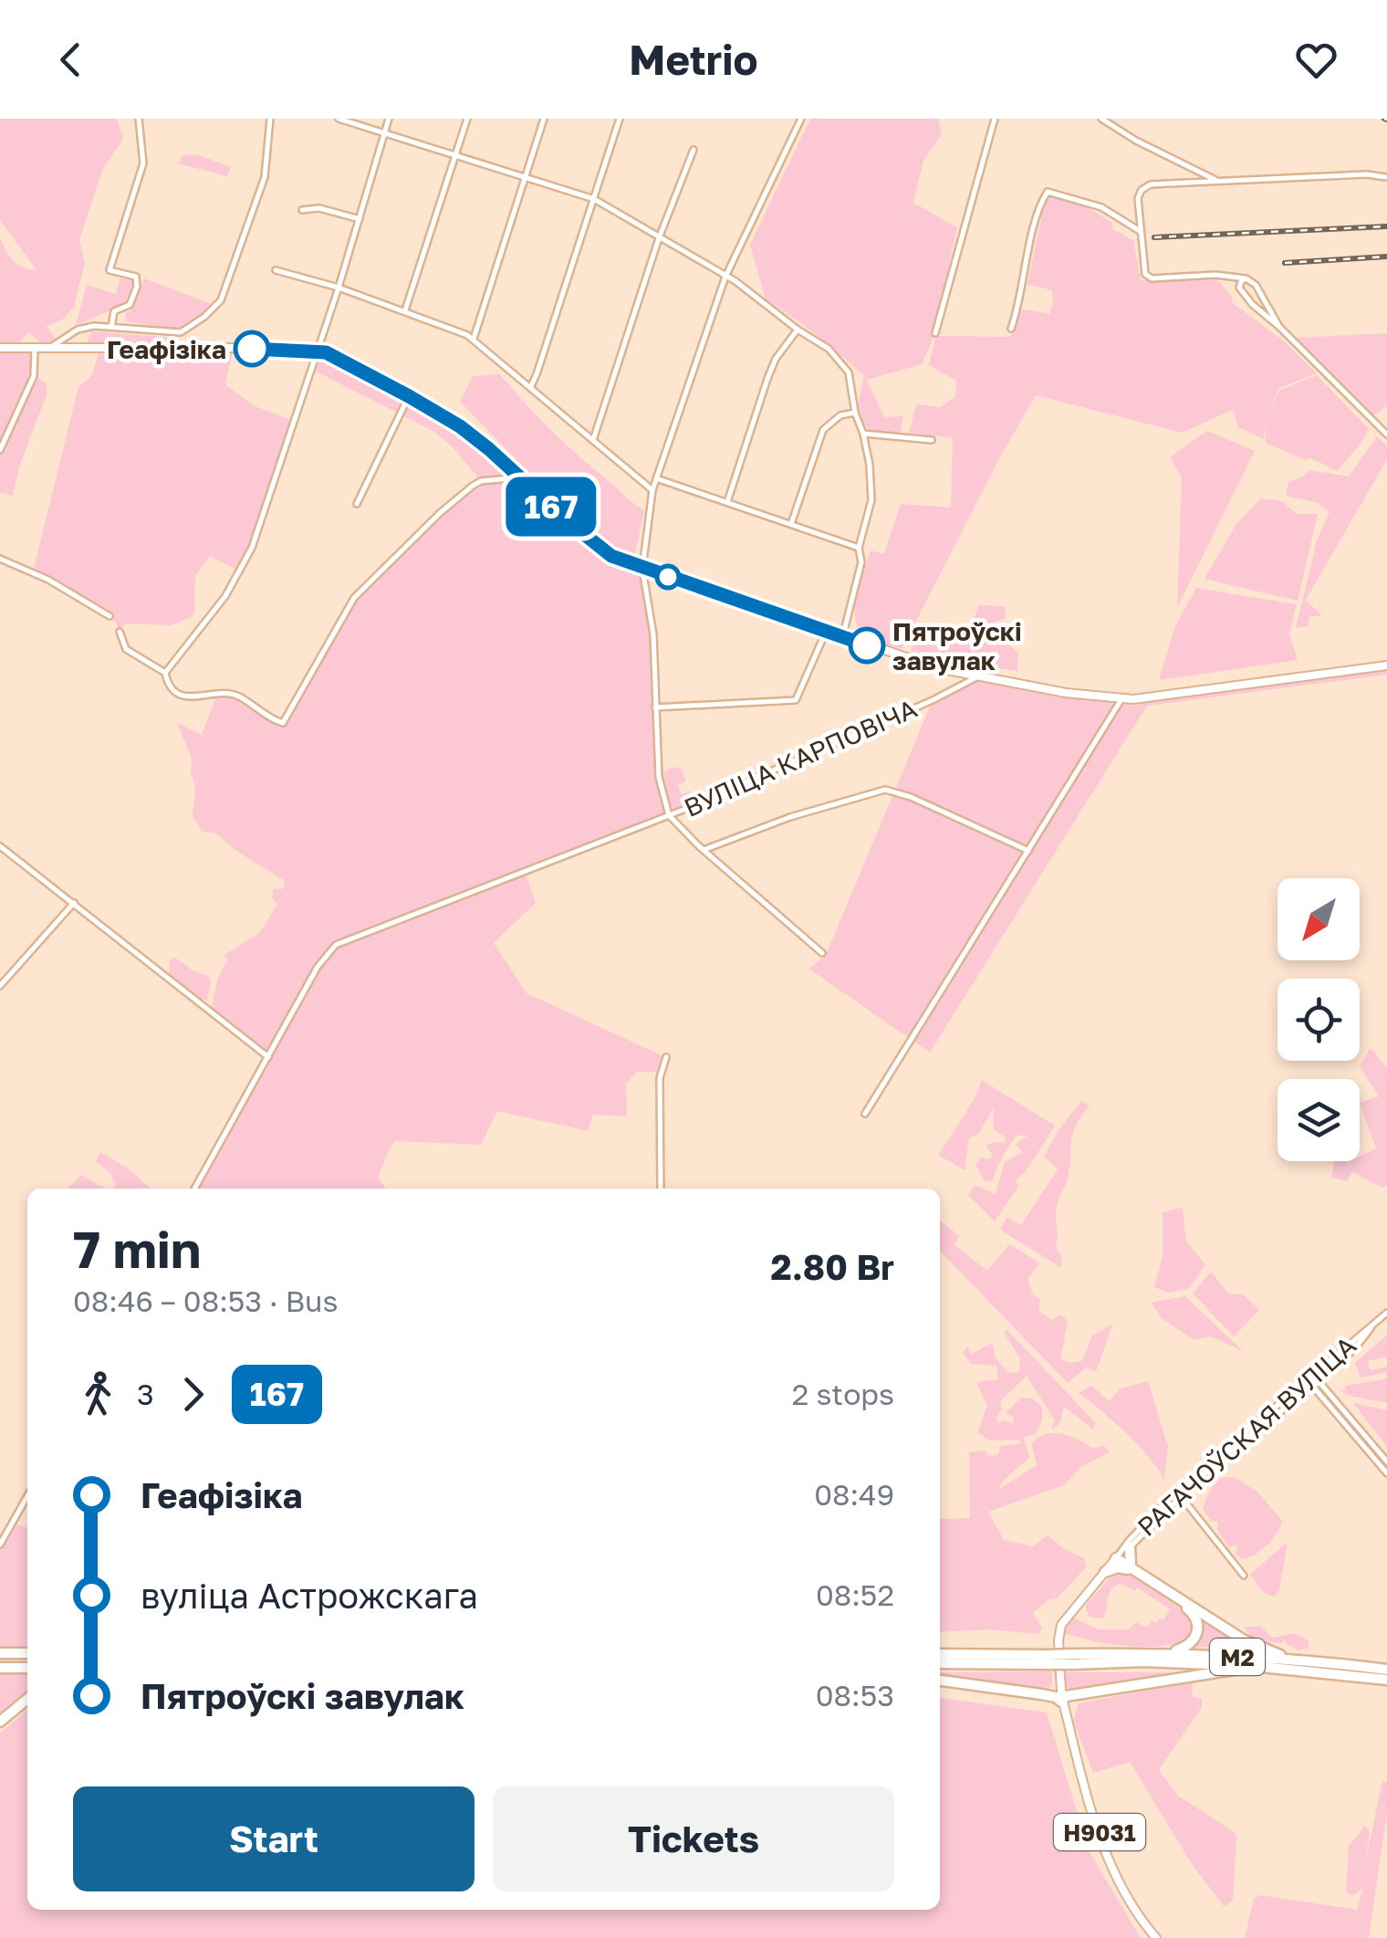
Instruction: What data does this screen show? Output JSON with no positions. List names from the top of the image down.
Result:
{
  "streets": {
    "highway": ["М2"],
    "main road": ["РАГАЧОЎСКАЯ ВУЛІЦА", "Н9031"],
    "street": ["ВУЛІЦА КАРПОВІЧА"]
  },
  "places": ["Геафізіка", "Пятроўскі завулак"],
  "lines": ["bus line 167"],
  "north": "bottom left",
  "page": {
    "header": "Metrio",
    "on_map": "167",
    "heading": ["7 min", "08:46 – 08:53 · Bus", "2.80 Br"],
    "legs": ["3", "167", "2 stops"],
    "list": [
      {
        "name": "Геафізіка",
        "value": "08:49"
      },
      {
        "name": "вуліца Астрожскага",
        "value": "08:52"
      },
      {
        "name": "Пятроўскі завулак",
        "value": "08:53"
      }
    ],
    "buttons": ["Start", "Tickets"]
  }
}
